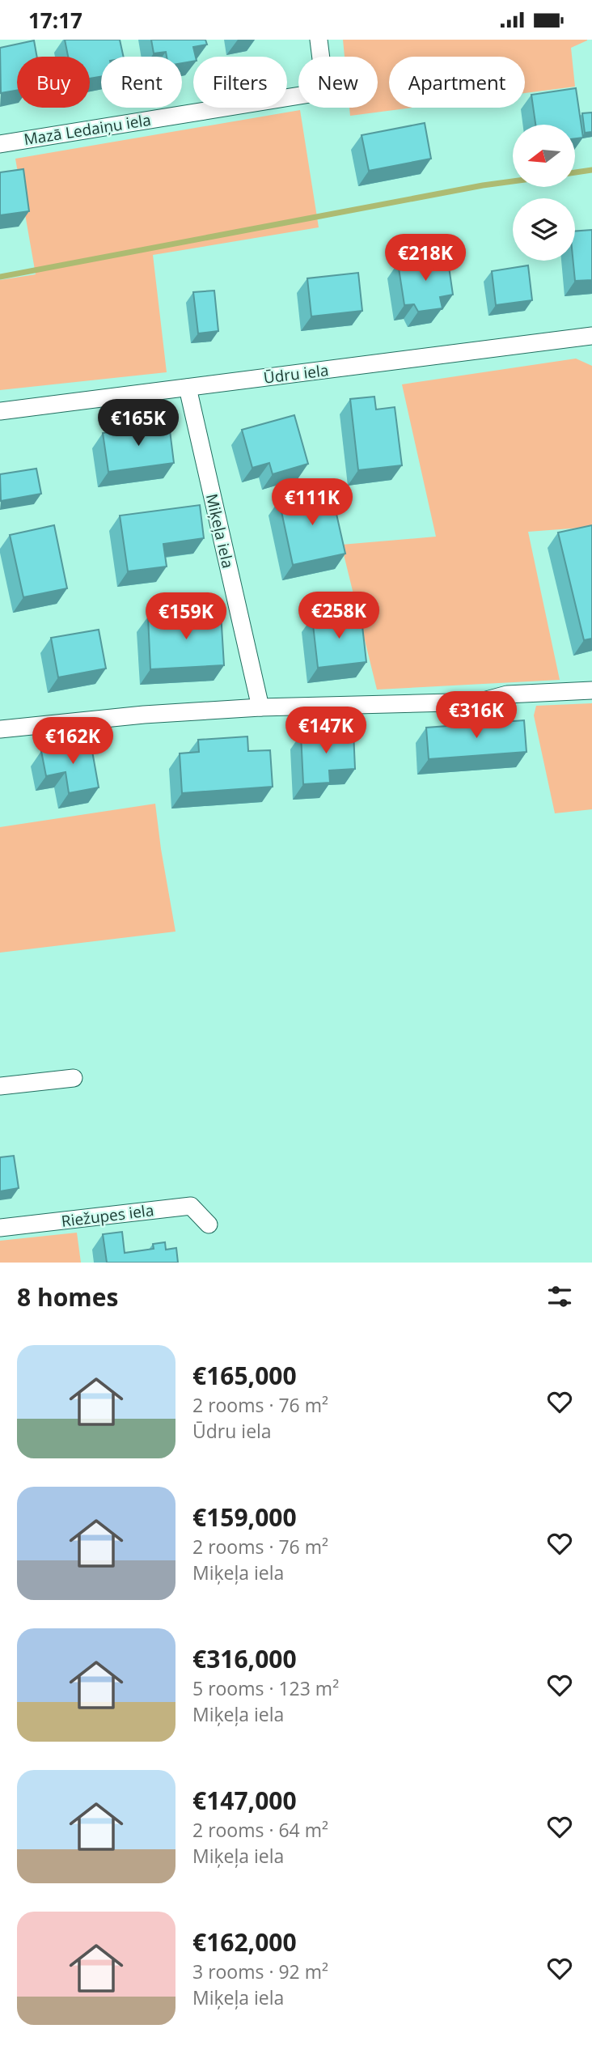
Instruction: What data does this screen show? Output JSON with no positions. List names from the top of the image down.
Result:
{
  "streets": {
    "street": [
      "Mazā Ledaiņu iela",
      "Ūdru iela",
      "Miķeļa iela",
      "Riežupes iela"
    ]
  },
  "crossings": [
    ["Ūdru iela", "Miķeļa iela"]
  ],
  "north": "left",
  "page": {
    "status": "17:17",
    "chip": [
      "Buy",
      "Rent",
      "Filters",
      "New",
      "Apartment"
    ],
    "price": [
      "€218K",
      "€165K",
      "€111K",
      "€258K",
      "€159K",
      "€316K",
      "€147K",
      "€162K"
    ],
    "heading": "8 homes",
    "list": [
      {
        "name": "€165,000",
        "note": "2 rooms · 76 m² · Ūdru iela"
      },
      {
        "name": "€159,000",
        "note": "2 rooms · 76 m² · Miķeļa iela"
      },
      {
        "name": "€316,000",
        "note": "5 rooms · 123 m² · Miķeļa iela"
      },
      {
        "name": "€147,000",
        "note": "2 rooms · 64 m² · Miķeļa iela"
      },
      {
        "name": "€162,000",
        "note": "3 rooms · 92 m² · Miķeļa iela"
      }
    ]
  }
}
